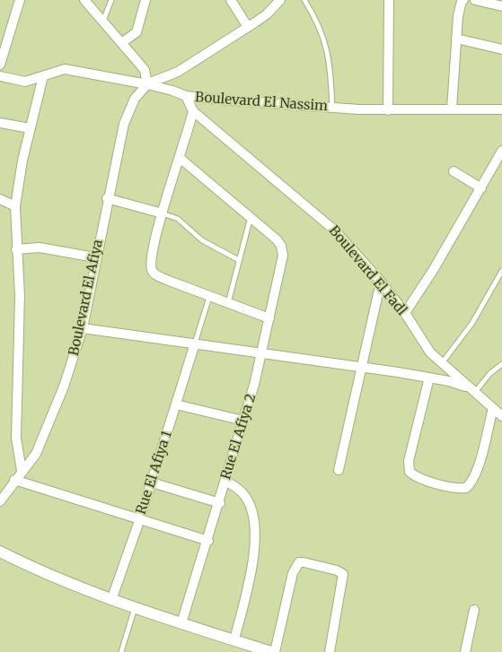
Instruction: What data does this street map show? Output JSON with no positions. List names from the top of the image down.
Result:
{
  "streets": {
    "street": [
      "Boulevard El Nassim",
      "Boulevard El Fadl",
      "Boulevard El Afiya",
      "Rue El Afiya 2",
      "Rue El Afiya 1"
    ]
  },
  "crossings": [
    ["Boulevard El Nassim", "Boulevard El Fadl"],
    ["Boulevard El Nassim", "Boulevard El Afiya"]
  ]
}
